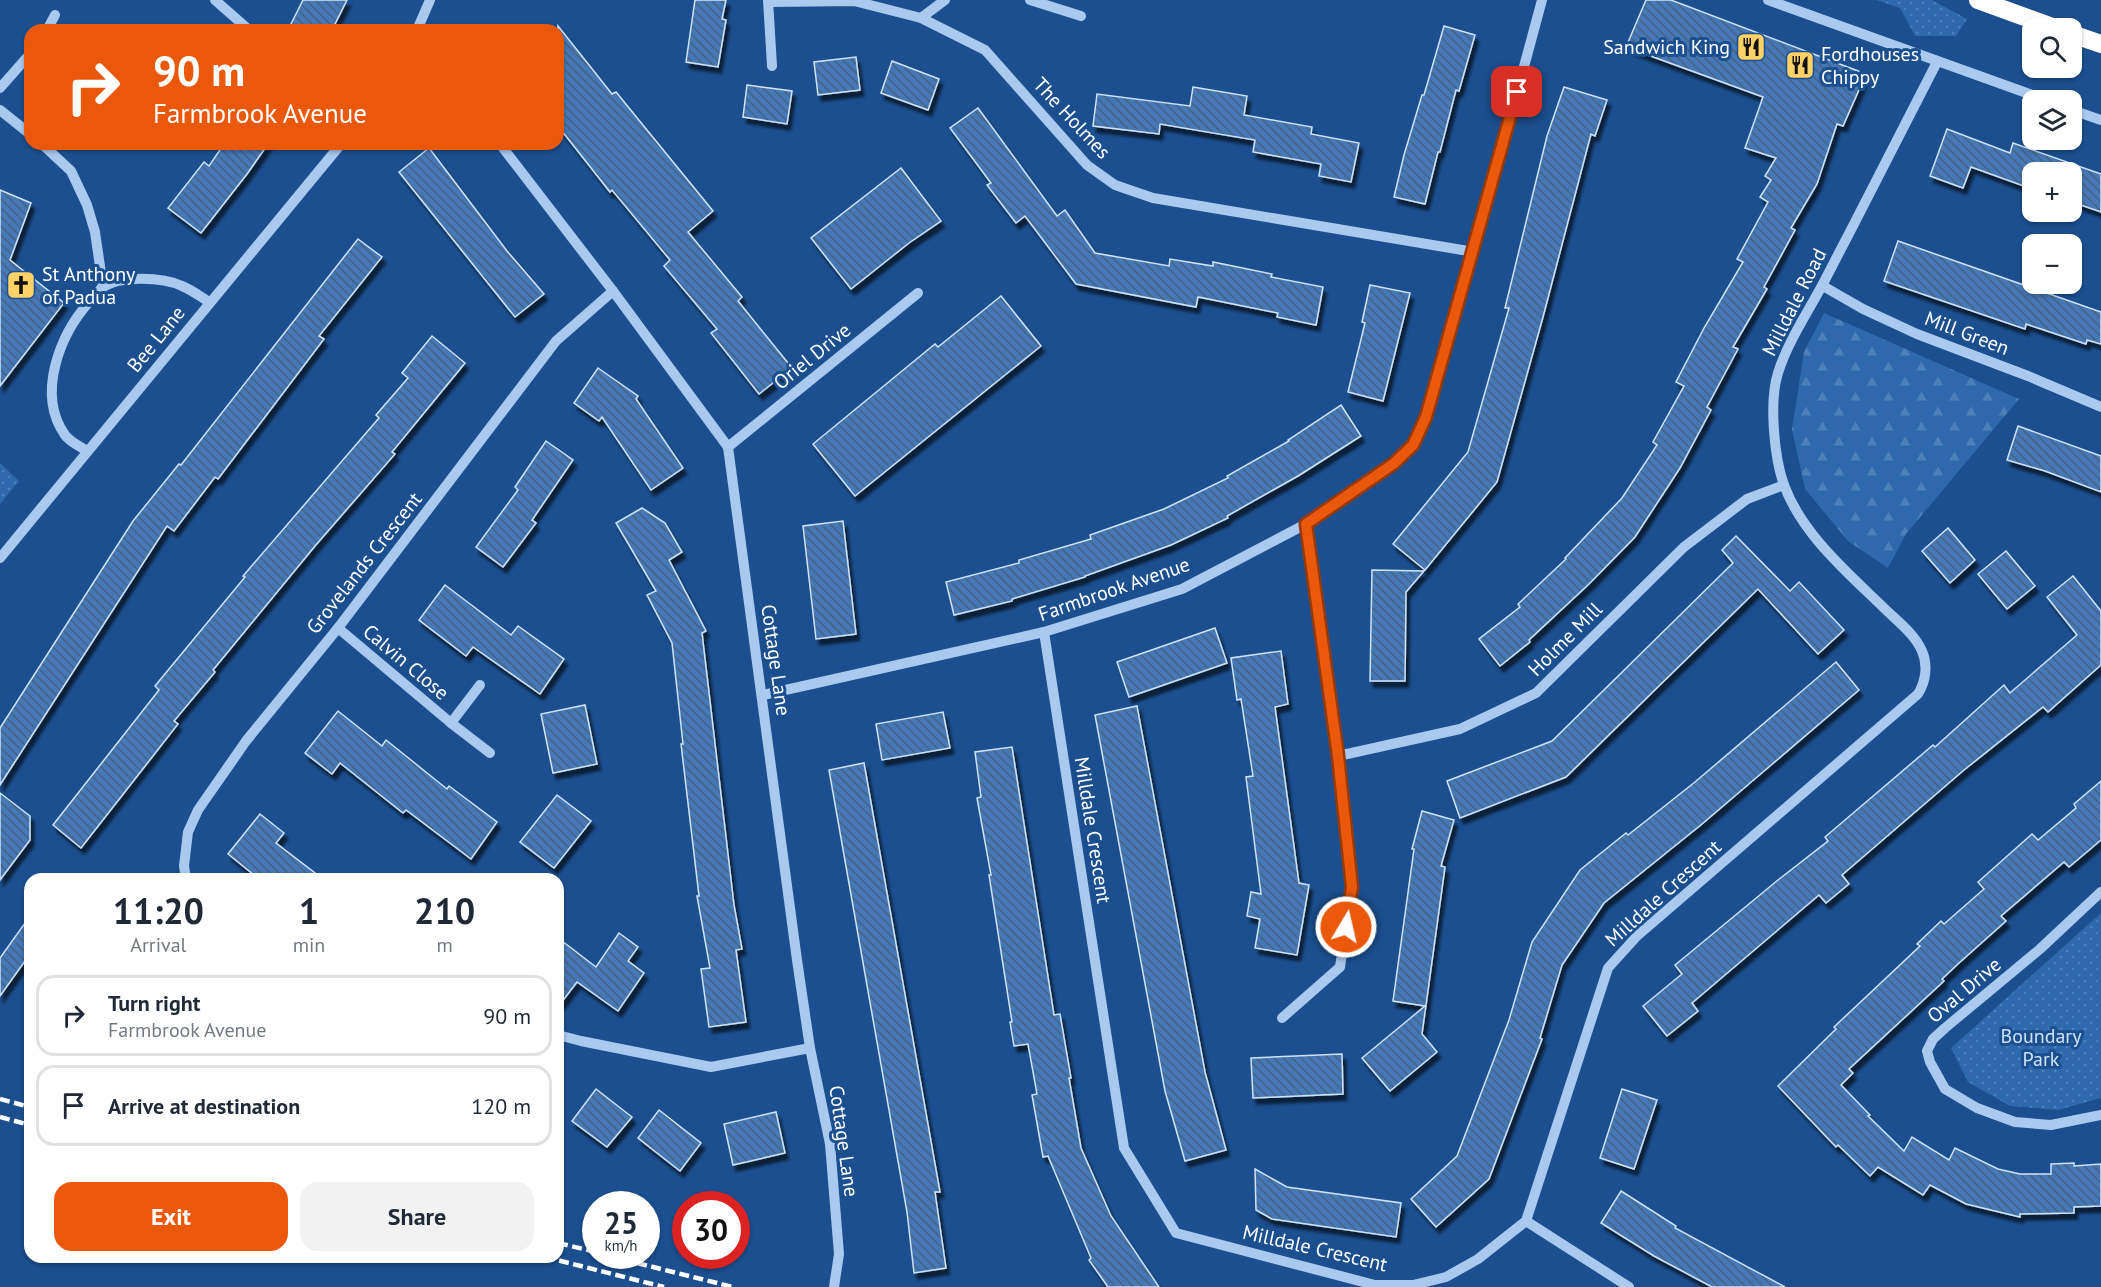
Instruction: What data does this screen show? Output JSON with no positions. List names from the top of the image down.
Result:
{
  "streets": {
    "street": [
      "The Holmes",
      "Milldale Road",
      "Mill Green",
      "Bee Lane",
      "Oriel Drive",
      "Grovelands Crescent",
      "Farmbrook Avenue",
      "Holme Mill",
      "Cottage Lane",
      "Calvin Close",
      "Milldale Crescent",
      "Oval Drive"
    ]
  },
  "crossings": [
    ["The Holmes", "Farmbrook Avenue"],
    ["Milldale Road", "Mill Green"],
    ["Milldale Road", "Holme Mill"],
    ["Milldale Road", "Milldale Crescent"],
    ["Oriel Drive", "Cottage Lane"],
    ["Grovelands Crescent", "Cottage Lane"],
    ["Grovelands Crescent", "Calvin Close"],
    ["Farmbrook Avenue", "Cottage Lane"],
    ["Farmbrook Avenue", "Milldale Crescent"]
  ],
  "parks": ["Boundary Park"],
  "places": {
    "restaurant": ["Sandwich King", "Fordhouses Chippy"],
    "church": ["St Anthony of Padua"]
  },
  "page": {
    "map_buttons": ["+", "−"],
    "turn": ["90 m", "Farmbrook Avenue"],
    "eta": [
      "11:20",
      "Arrival",
      "1",
      "min",
      "210",
      "m"
    ],
    "list": [
      {
        "name": "Turn right",
        "note": "Farmbrook Avenue",
        "value": "90 m"
      },
      {
        "name": "Arrive at destination",
        "value": "120 m"
      }
    ],
    "buttons": ["Exit", "Share"],
    "speed": "25 km/h",
    "limit": "30"
  }
}
